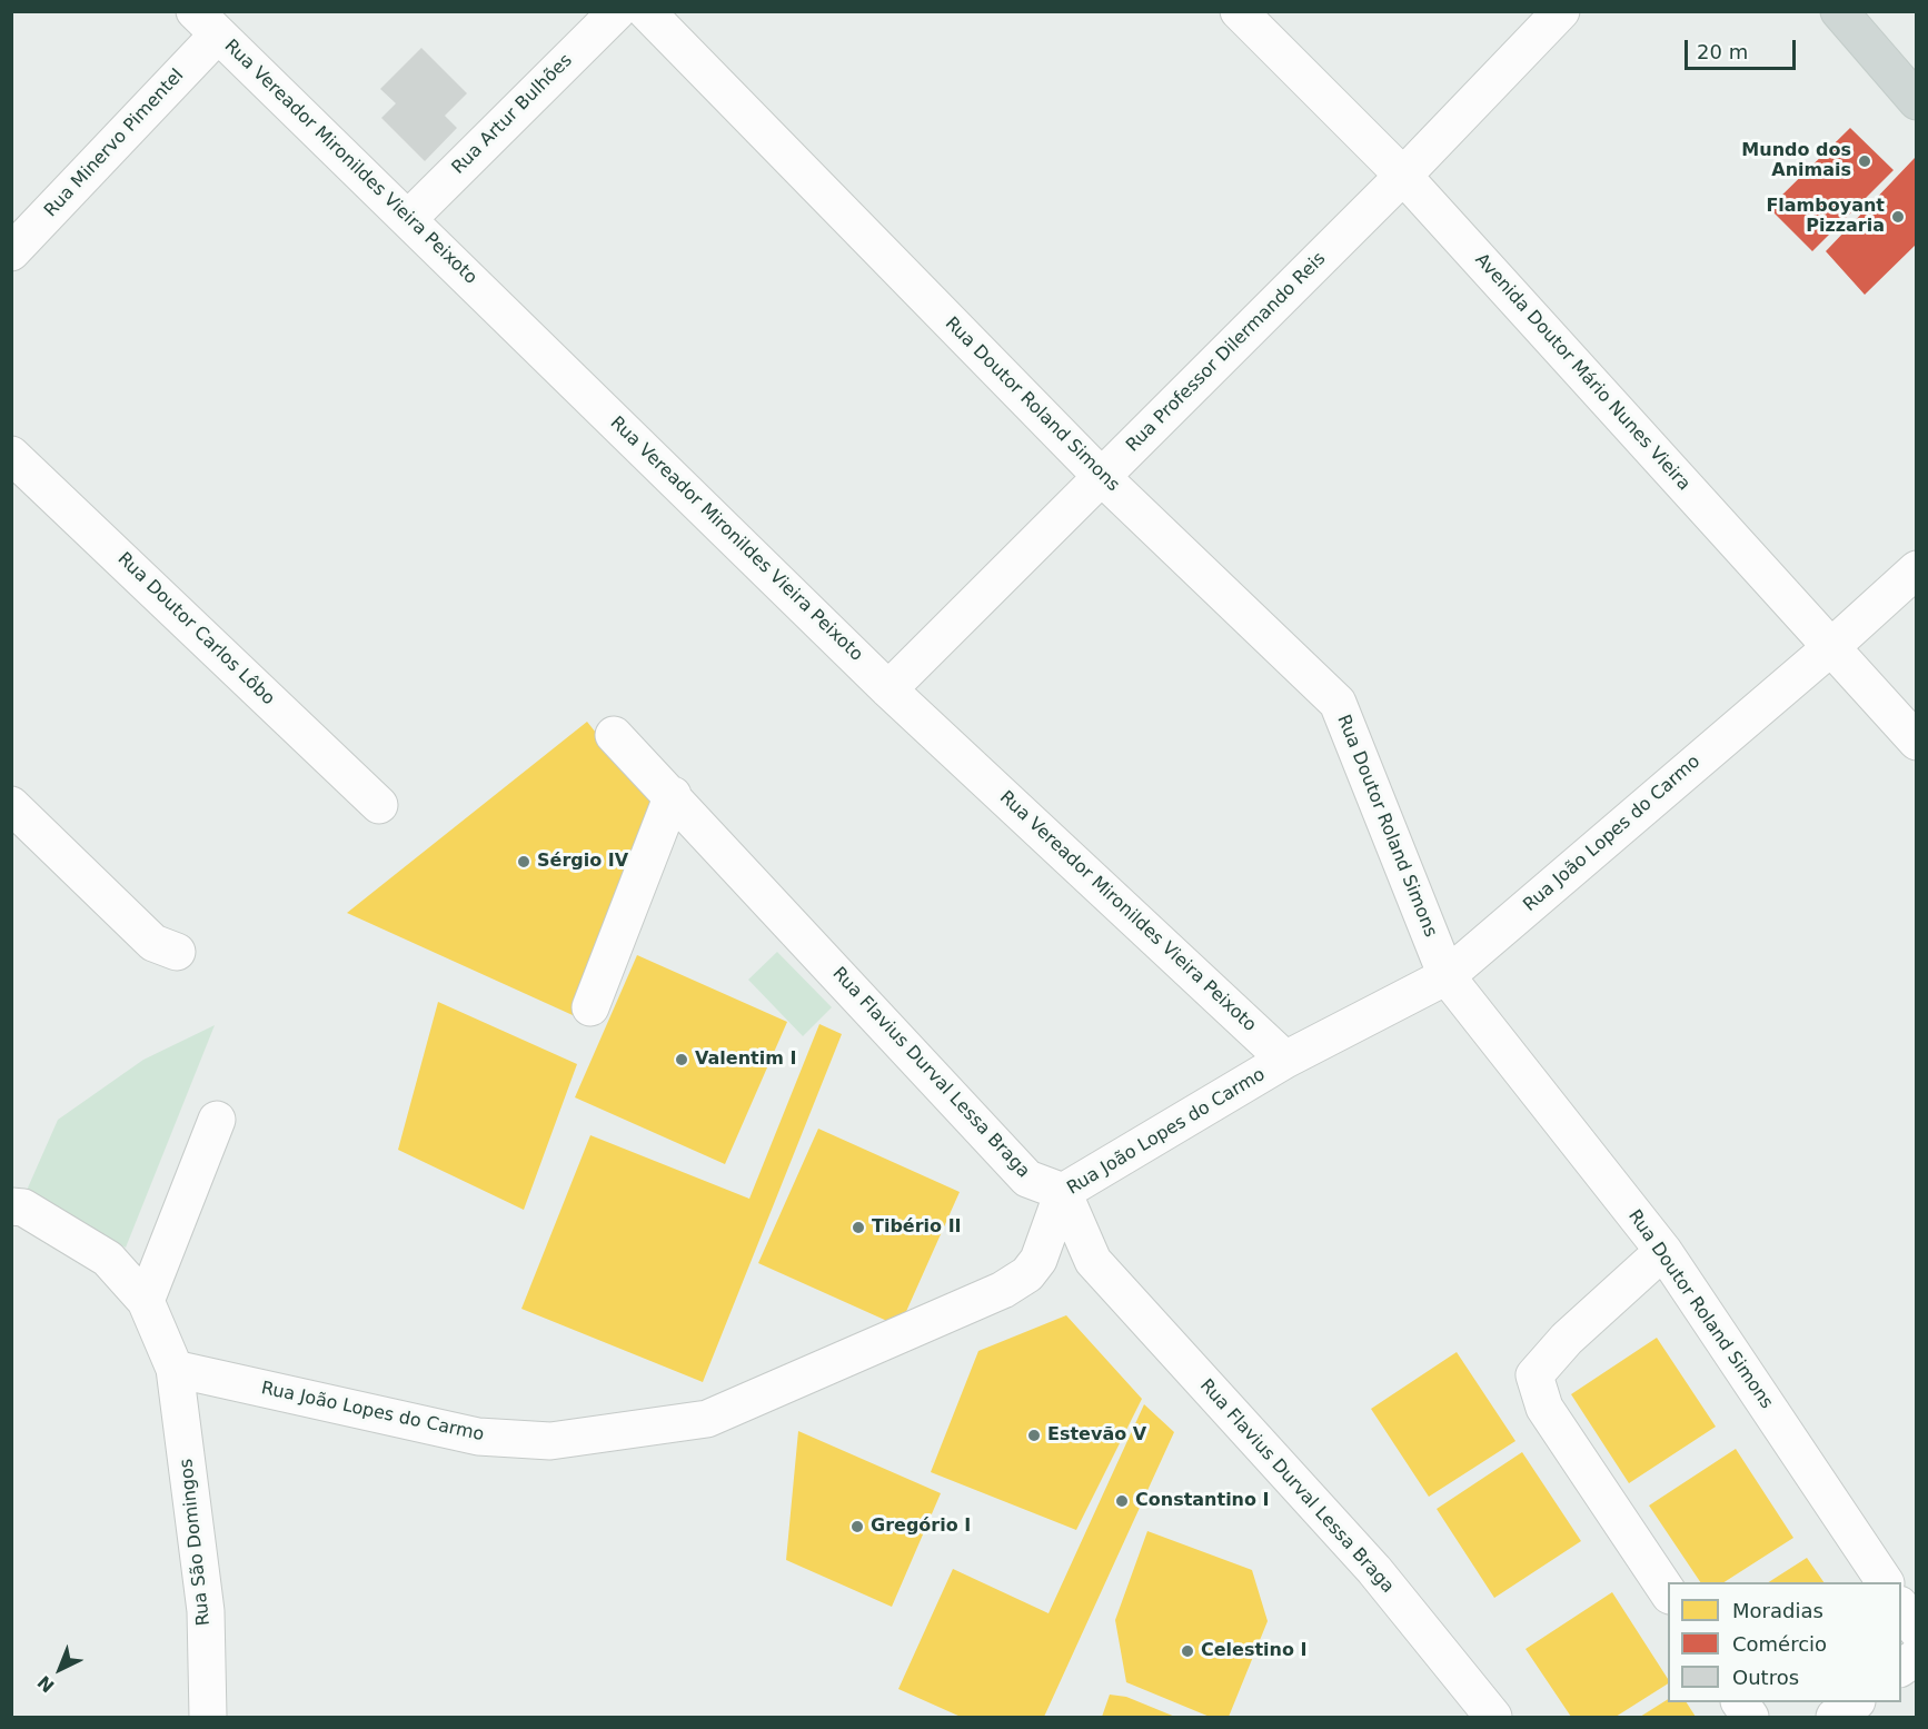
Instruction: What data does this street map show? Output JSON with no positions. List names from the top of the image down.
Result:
{
  "streets": {
    "street": [
      "Rua Artur Bulhões",
      "Rua Minervo Pimentel",
      "Rua Vereador Mironildes Vieira Peixoto",
      "Rua Professor Dilermando Reis",
      "Avenida Doutor Mário Nunes Vieira",
      "Rua Doutor Roland Simons",
      "Rua Doutor Carlos Lôbo",
      "Rua João Lopes do Carmo",
      "Rua Flavius Durval Lessa Braga",
      "Rua São Domingos"
    ]
  },
  "crossings": [
    ["Rua Artur Bulhões", "Rua Vereador Mironildes Vieira Peixoto"],
    ["Rua Minervo Pimentel", "Rua Vereador Mironildes Vieira Peixoto"],
    ["Rua Vereador Mironildes Vieira Peixoto", "Rua Professor Dilermando Reis"],
    ["Rua Vereador Mironildes Vieira Peixoto", "Rua João Lopes do Carmo"],
    ["Rua Professor Dilermando Reis", "Avenida Doutor Mário Nunes Vieira"],
    ["Rua Professor Dilermando Reis", "Rua Doutor Roland Simons"],
    ["Avenida Doutor Mário Nunes Vieira", "Rua João Lopes do Carmo"],
    ["Rua Doutor Roland Simons", "Rua João Lopes do Carmo"],
    ["Rua João Lopes do Carmo", "Rua Flavius Durval Lessa Braga"],
    ["Rua João Lopes do Carmo", "Rua São Domingos"]
  ],
  "places": [
    "Mundo dos Animais",
    "Flamboyant Pizzaria",
    "Sérgio IV",
    "Valentim I",
    "Tibério II",
    "Estevão V",
    "Constantino I",
    "Gregório I",
    "Celestino I"
  ],
  "legend": ["Moradias", "Comércio", "Outros"],
  "scale_bar": "20 m",
  "north": "bottom left"
}
